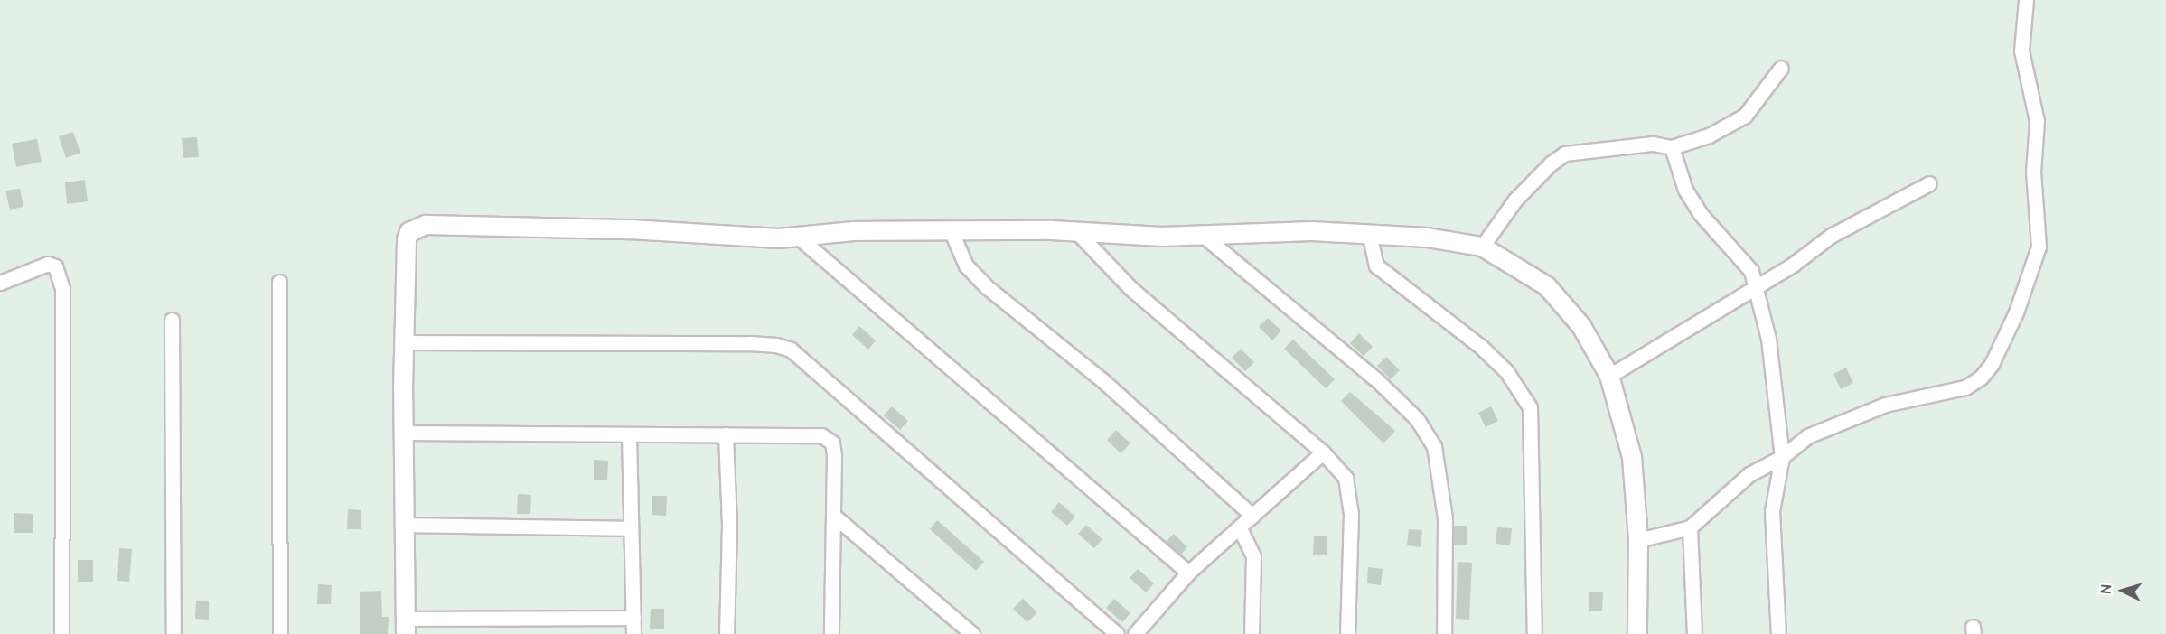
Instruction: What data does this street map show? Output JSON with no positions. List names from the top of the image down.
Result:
{
  "north": "left"
}
